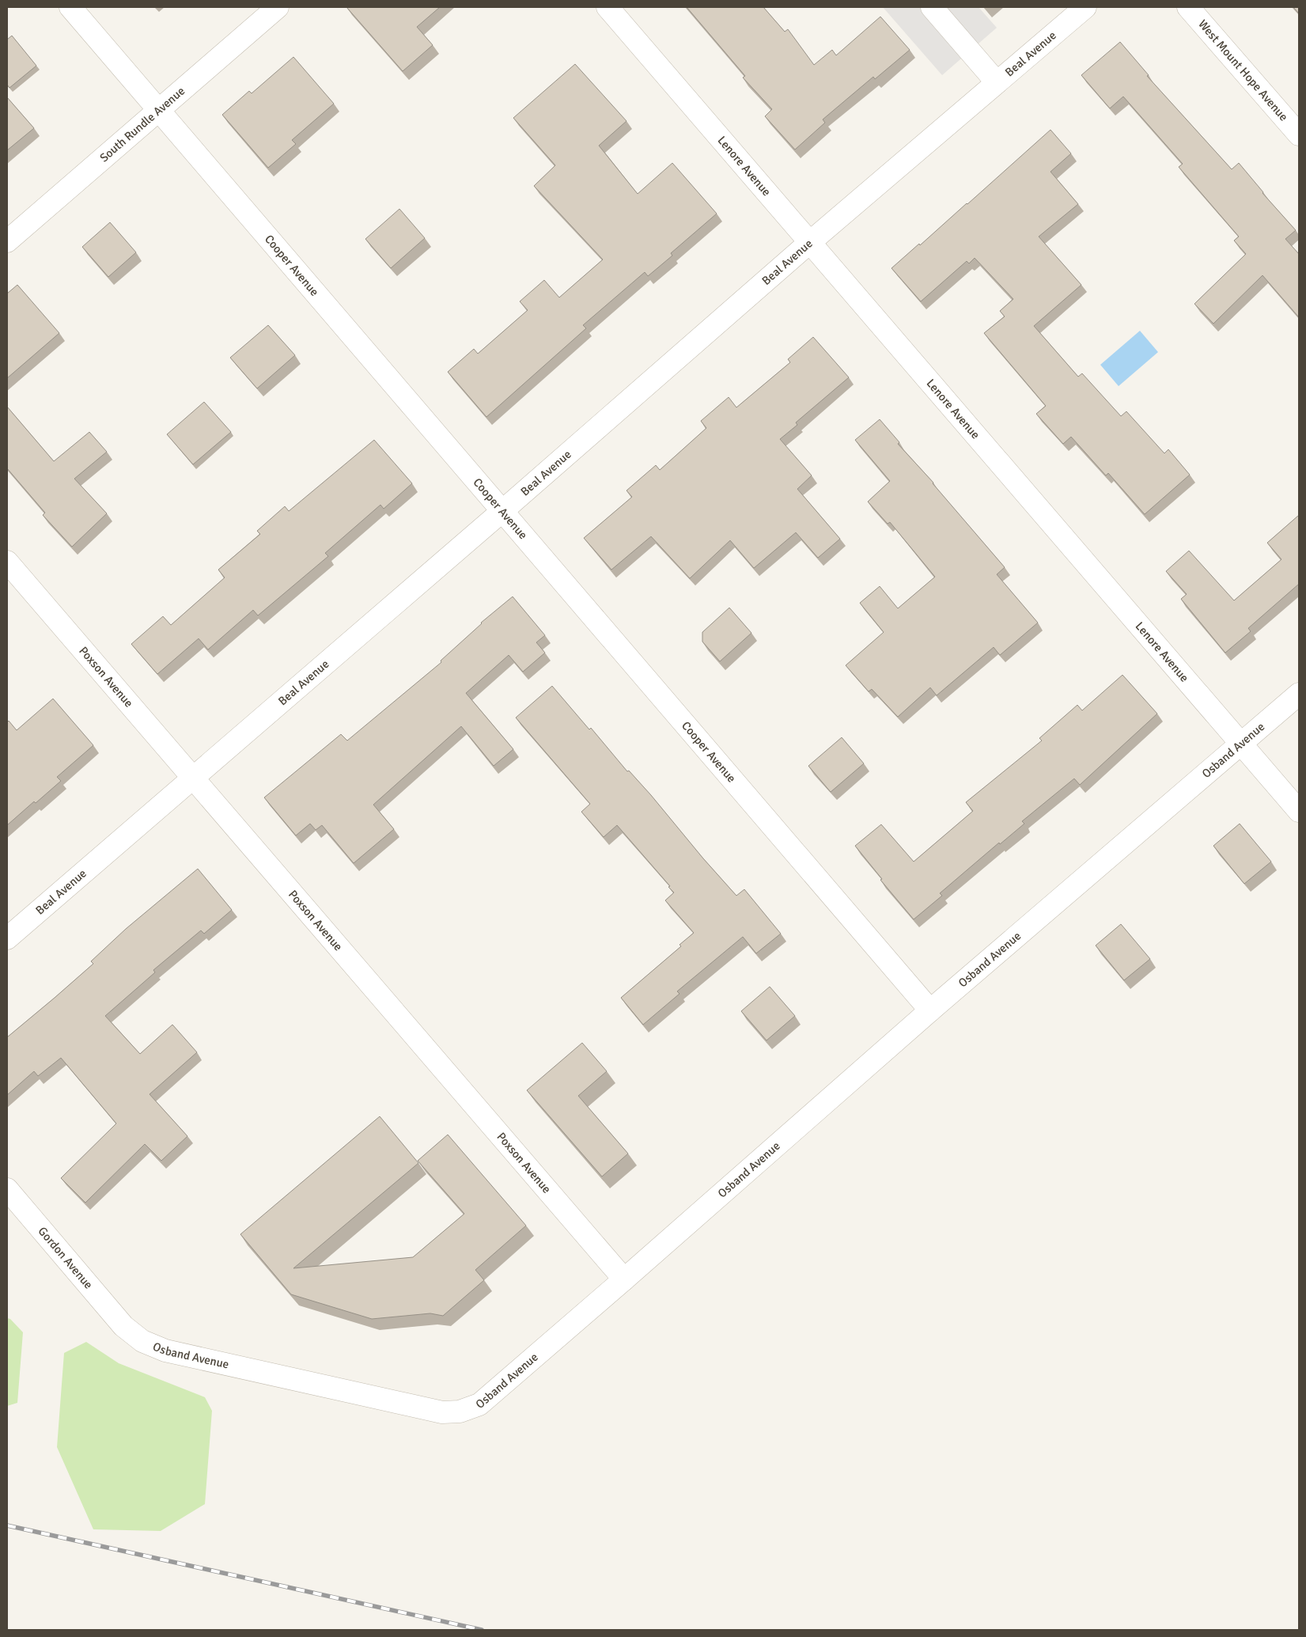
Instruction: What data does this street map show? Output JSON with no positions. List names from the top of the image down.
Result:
{
  "streets": {
    "street": [
      "Beal Avenue",
      "West Mount Hope Avenue",
      "South Rundle Avenue",
      "Lenore Avenue",
      "Cooper Avenue",
      "Poxson Avenue",
      "Osband Avenue",
      "Gordon Avenue"
    ]
  },
  "crossings": [
    ["Beal Avenue", "Lenore Avenue"],
    ["Beal Avenue", "Cooper Avenue"],
    ["Beal Avenue", "Poxson Avenue"],
    ["South Rundle Avenue", "Cooper Avenue"],
    ["Lenore Avenue", "Osband Avenue"],
    ["Cooper Avenue", "Osband Avenue"],
    ["Poxson Avenue", "Osband Avenue"],
    ["Osband Avenue", "Gordon Avenue"]
  ]
}
